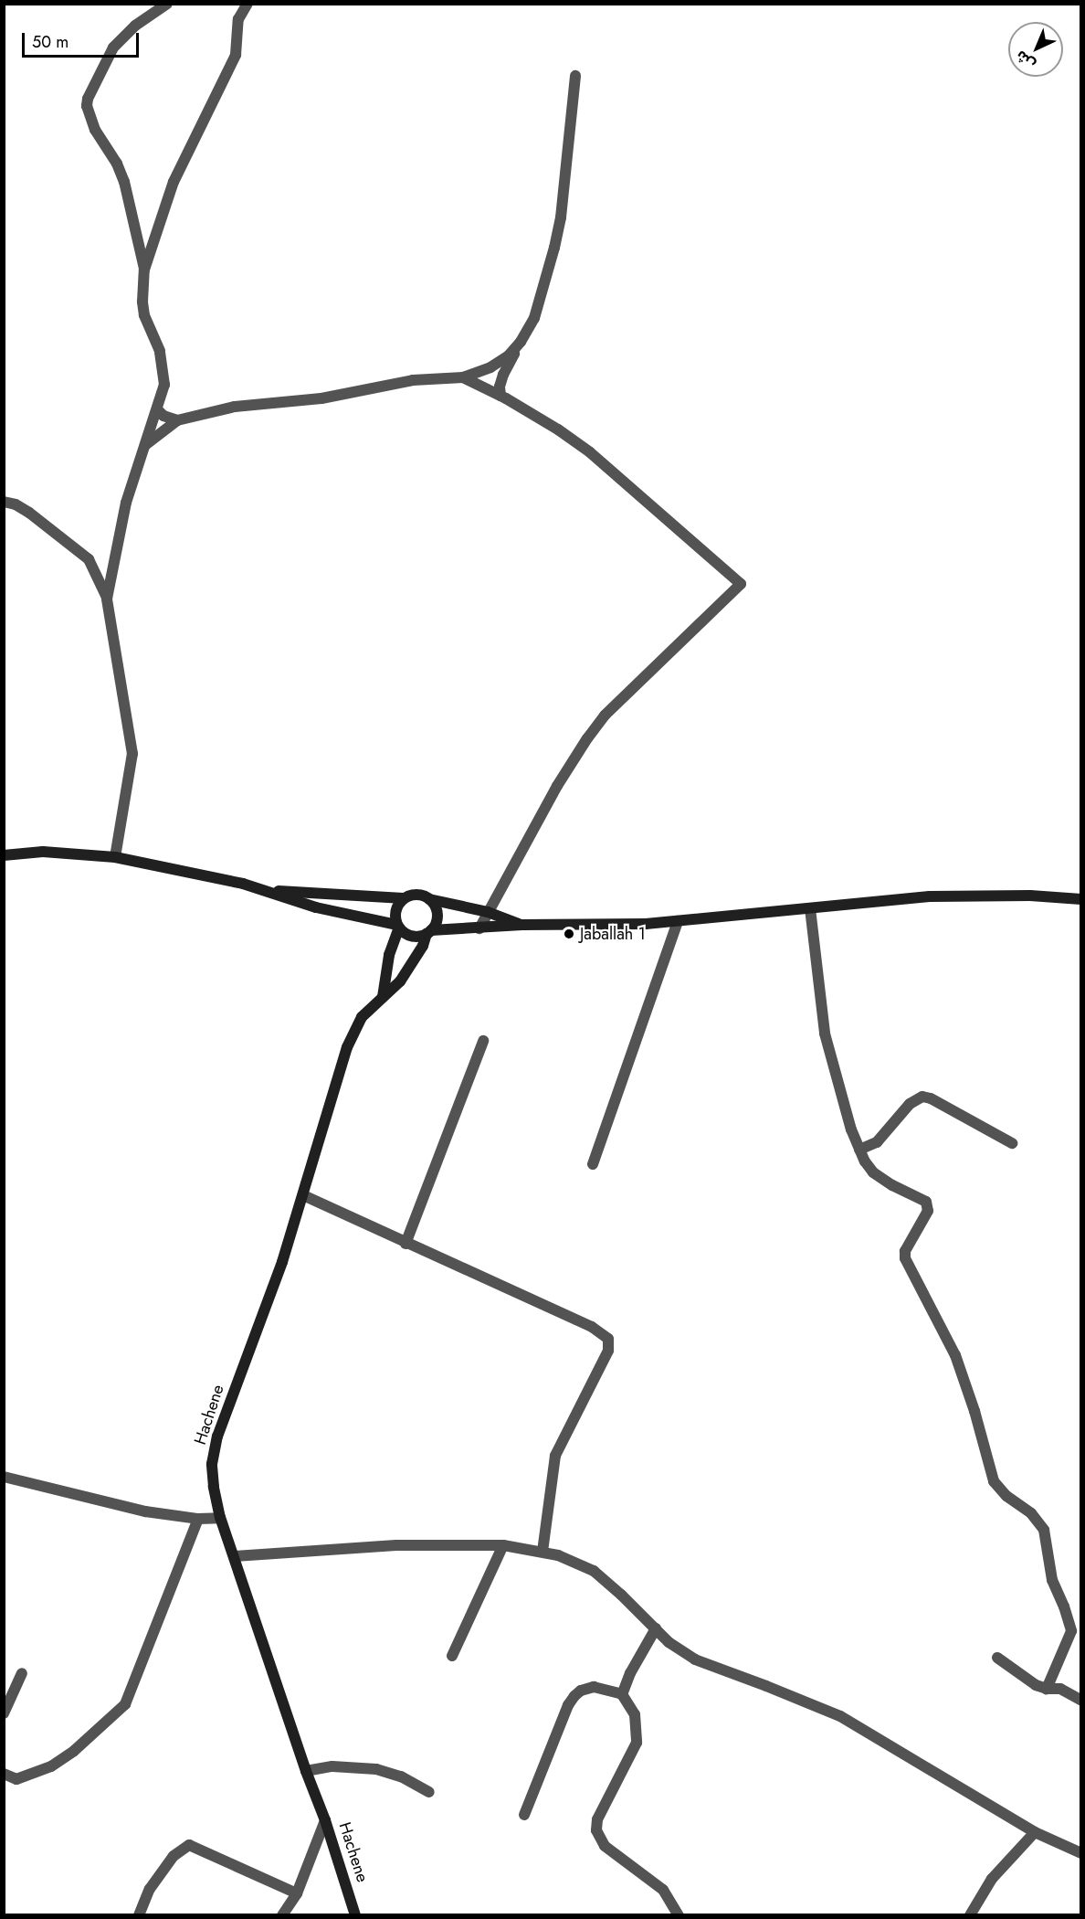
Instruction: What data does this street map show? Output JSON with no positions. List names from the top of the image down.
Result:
{
  "streets": {
    "main road": ["Hachene"]
  },
  "places": ["Jaballah 1"],
  "scale_bar": "50 m",
  "north": "bottom left"
}
